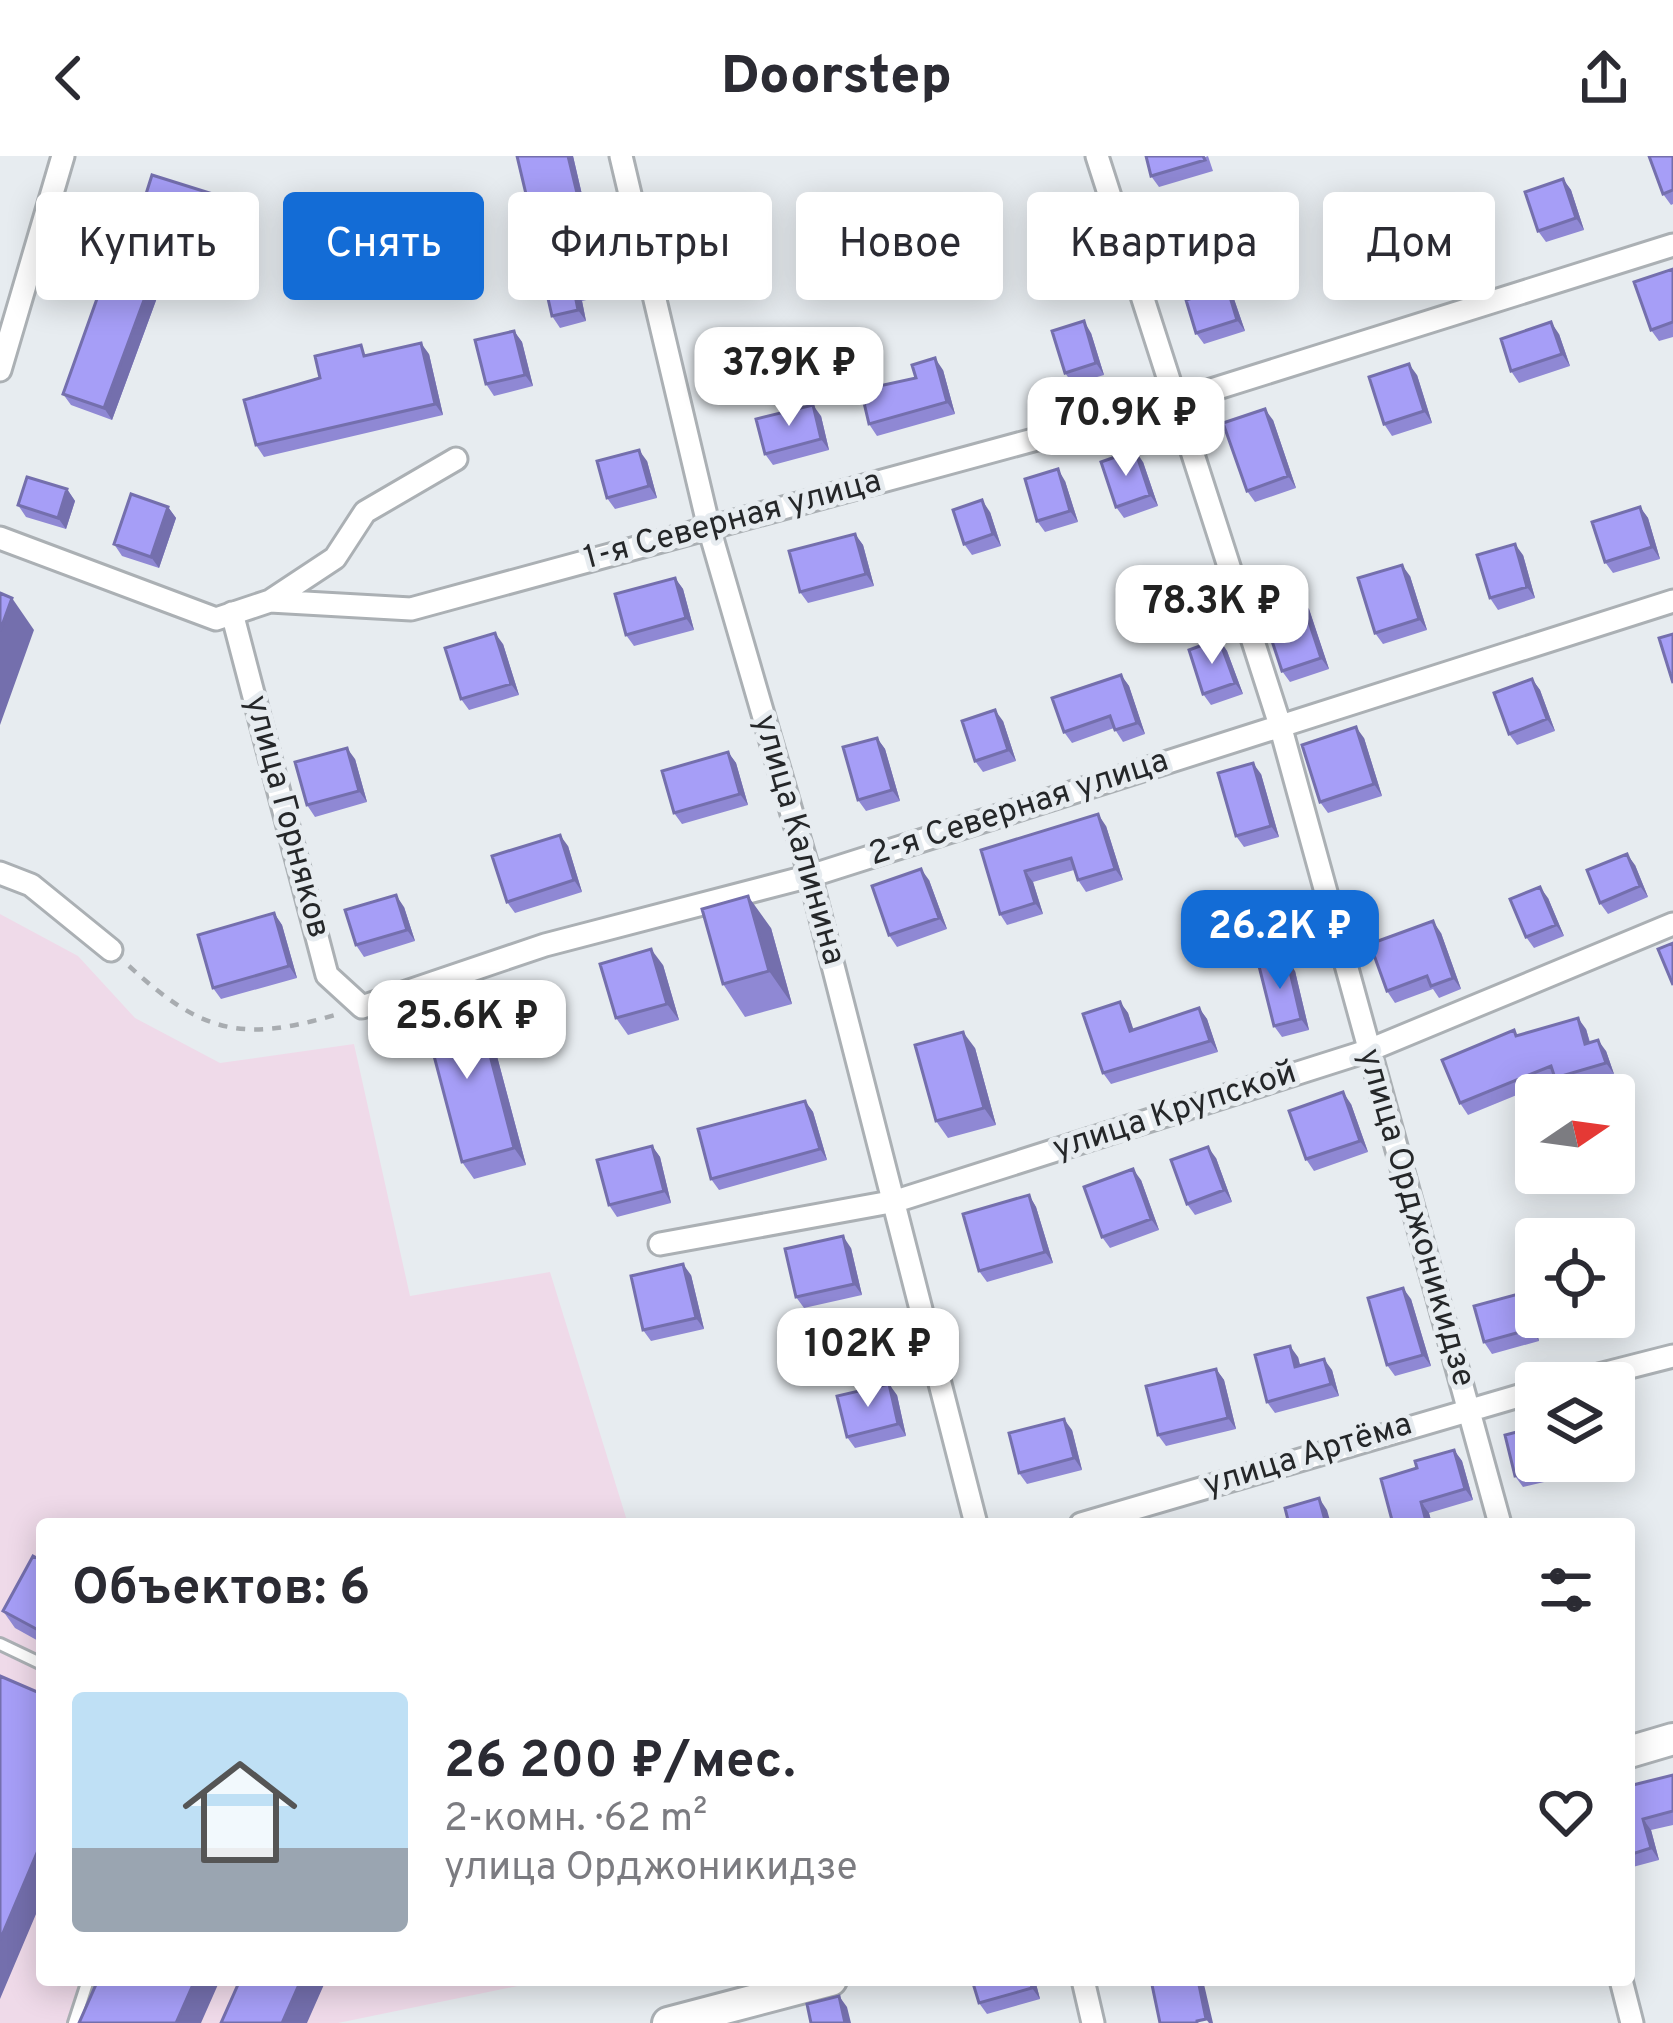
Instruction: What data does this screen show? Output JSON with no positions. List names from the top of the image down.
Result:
{
  "streets": {
    "street": [
      "1-я Северная улица",
      "2-я Северная улица",
      "улица Горняков",
      "улица Калинина",
      "улица Крупской",
      "улица Орджоникидзе",
      "улица Артёма"
    ]
  },
  "crossings": [
    ["1-я Северная улица", "улица Горняков"],
    ["1-я Северная улица", "улица Калинина"],
    ["1-я Северная улица", "улица Орджоникидзе"],
    ["2-я Северная улица", "улица Горняков"],
    ["2-я Северная улица", "улица Калинина"],
    ["2-я Северная улица", "улица Орджоникидзе"],
    ["улица Калинина", "улица Крупской"],
    ["улица Крупской", "улица Орджоникидзе"],
    ["улица Орджоникидзе", "улица Артёма"]
  ],
  "north": "right",
  "page": {
    "header": "Doorstep",
    "chip": [
      "Купить",
      "Снять",
      "Фильтры",
      "Новое",
      "Квартира",
      "Дом"
    ],
    "price": [
      "37.9K ₽",
      "70.9K ₽",
      "78.3K ₽",
      "26.2K ₽",
      "25.6K ₽",
      "102K ₽"
    ],
    "heading": "Объектов: 6",
    "list": [
      {
        "name": "26 200 ₽/мес.",
        "note": "2-комн. · 62 m² · улица Орджоникидзе"
      }
    ]
  }
}
